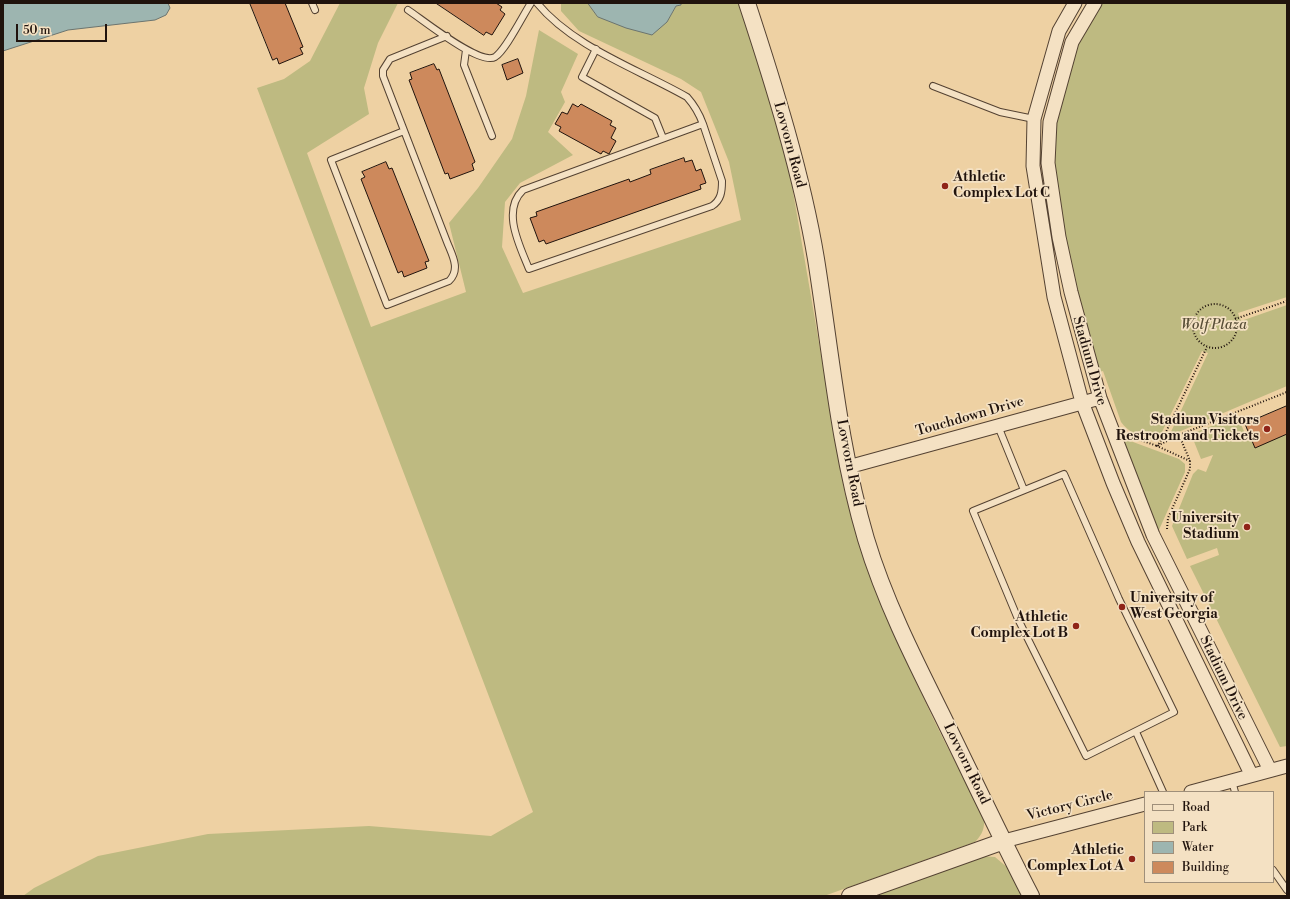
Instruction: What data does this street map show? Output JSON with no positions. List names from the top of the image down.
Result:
{
  "streets": {
    "street": [
      "Lovvorn Road",
      "Stadium Drive",
      "Touchdown Drive",
      "Victory Circle"
    ]
  },
  "crossings": [
    ["Lovvorn Road", "Touchdown Drive"],
    ["Lovvorn Road", "Victory Circle"],
    ["Stadium Drive", "Touchdown Drive"]
  ],
  "parks": ["Wolf Plaza"],
  "places": [
    "Athletic Complex Lot C",
    "Stadium Visitors Restroom and Tickets",
    "University Stadium",
    "University of West Georgia",
    "Athletic Complex Lot B",
    "Athletic Complex Lot A"
  ],
  "legend": [
    "Road",
    "Park",
    "Water",
    "Building"
  ],
  "scale_bar": "50 m"
}
